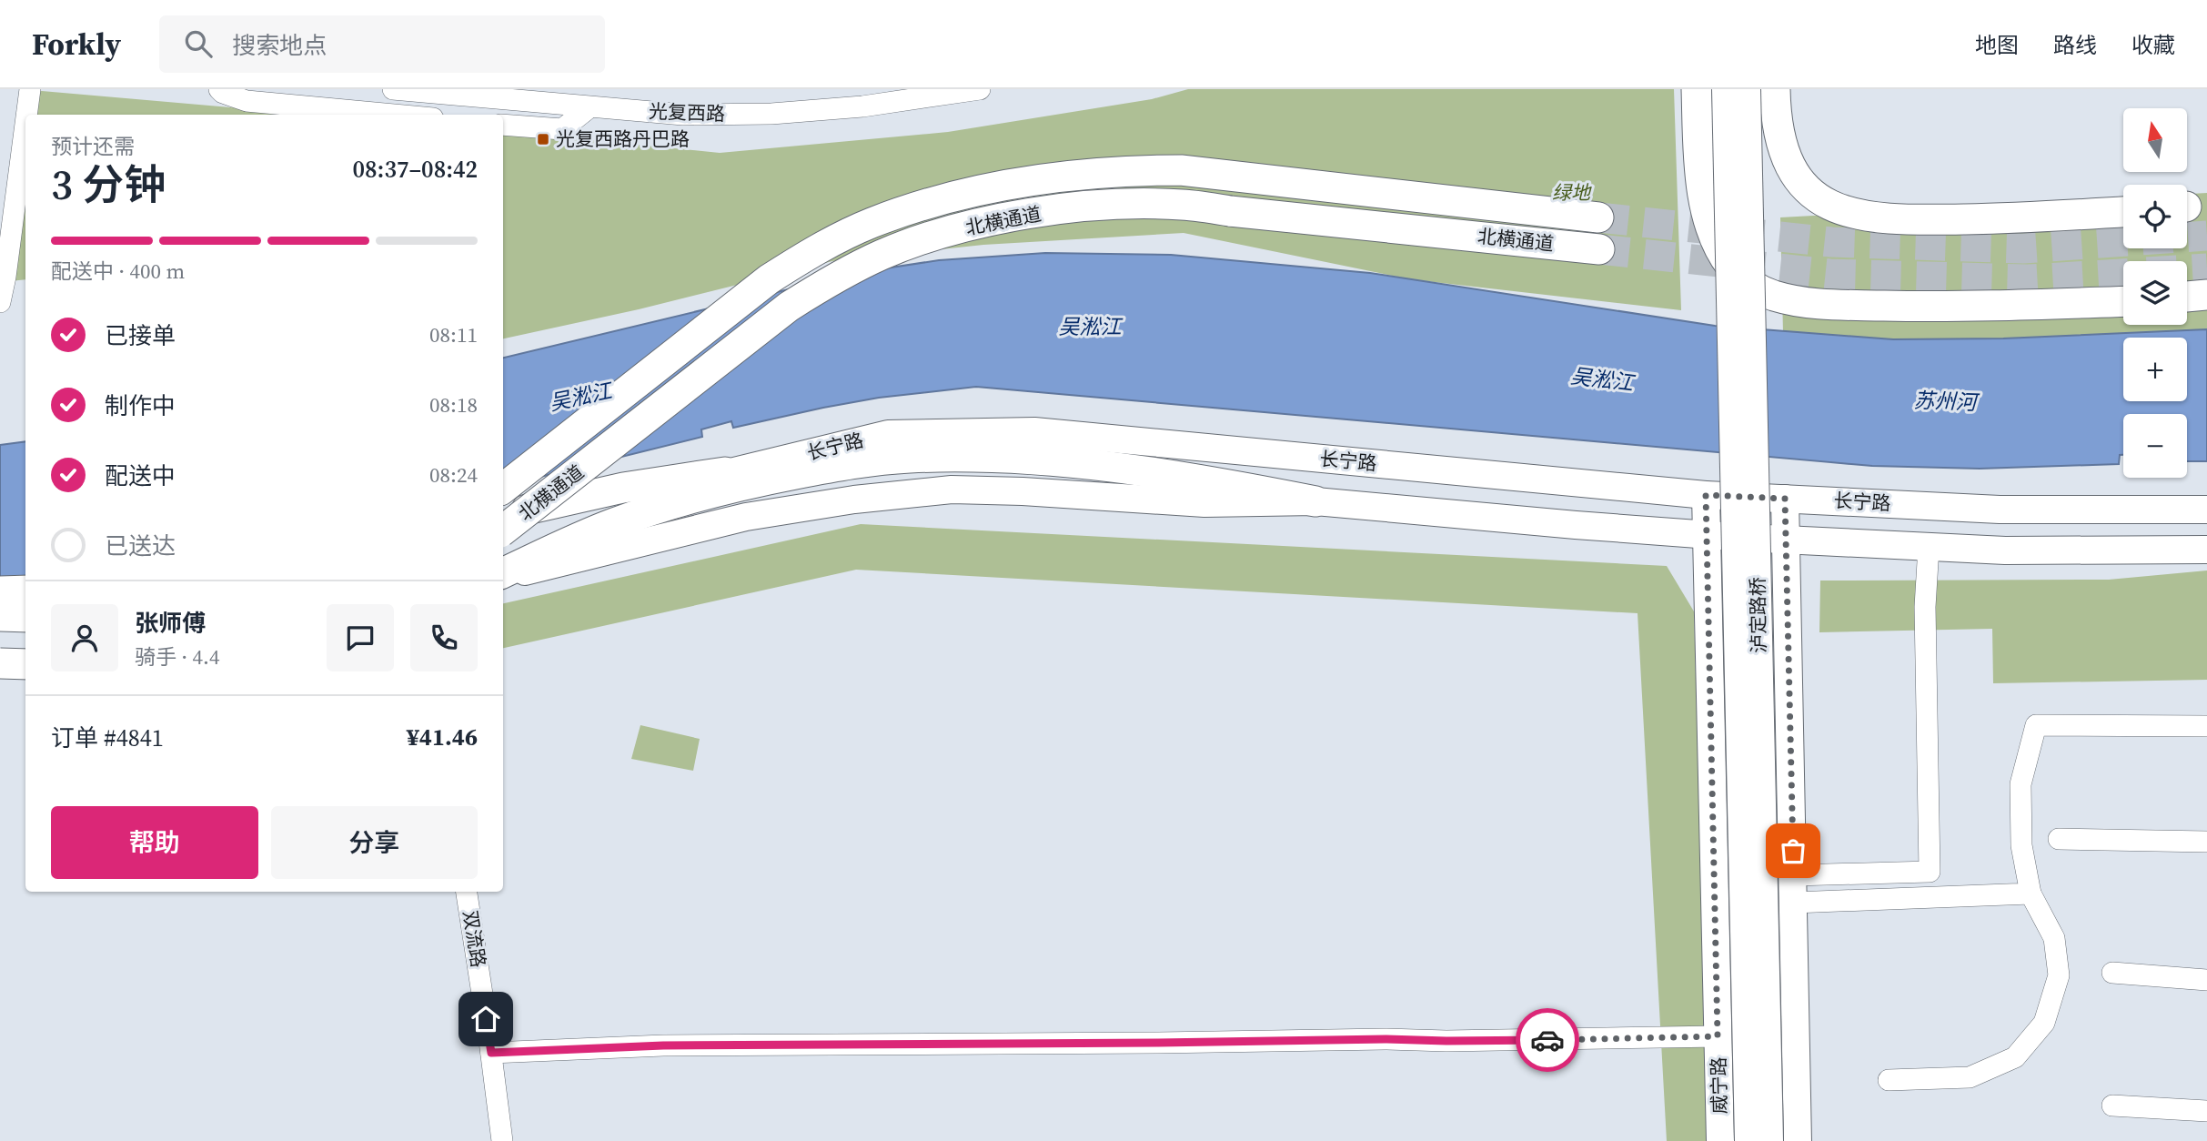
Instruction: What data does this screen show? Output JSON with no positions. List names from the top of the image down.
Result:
{
  "streets": {
    "highway": ["北横通道"],
    "main road": ["长宁路", "泸定路桥", "威宁路"],
    "street": ["光复西路", "双流路"]
  },
  "crossings": [
    ["长宁路", "威宁路"]
  ],
  "water": ["吴淞江", "苏州河"],
  "parks": ["绿地"],
  "places": {
    "transit": ["光复西路丹巴路"]
  },
  "north": "top",
  "page": {
    "header": "Forkly",
    "search": "搜索地点",
    "nav": ["地图", "路线", "收藏"],
    "map_buttons": ["+", "−"],
    "heading": ["3 分钟", "预计还需", "08:37–08:42"],
    "panel": [
      "张师傅",
      "骑手 · 4.4",
      "订单 #4841",
      "¥41.46"
    ],
    "bar": "配送中 · 400 m",
    "list": [
      ["已接单", "08:11"],
      ["制作中", "08:18"],
      ["配送中", "08:24"],
      "已送达"
    ],
    "buttons": ["帮助", "分享"]
  }
}
